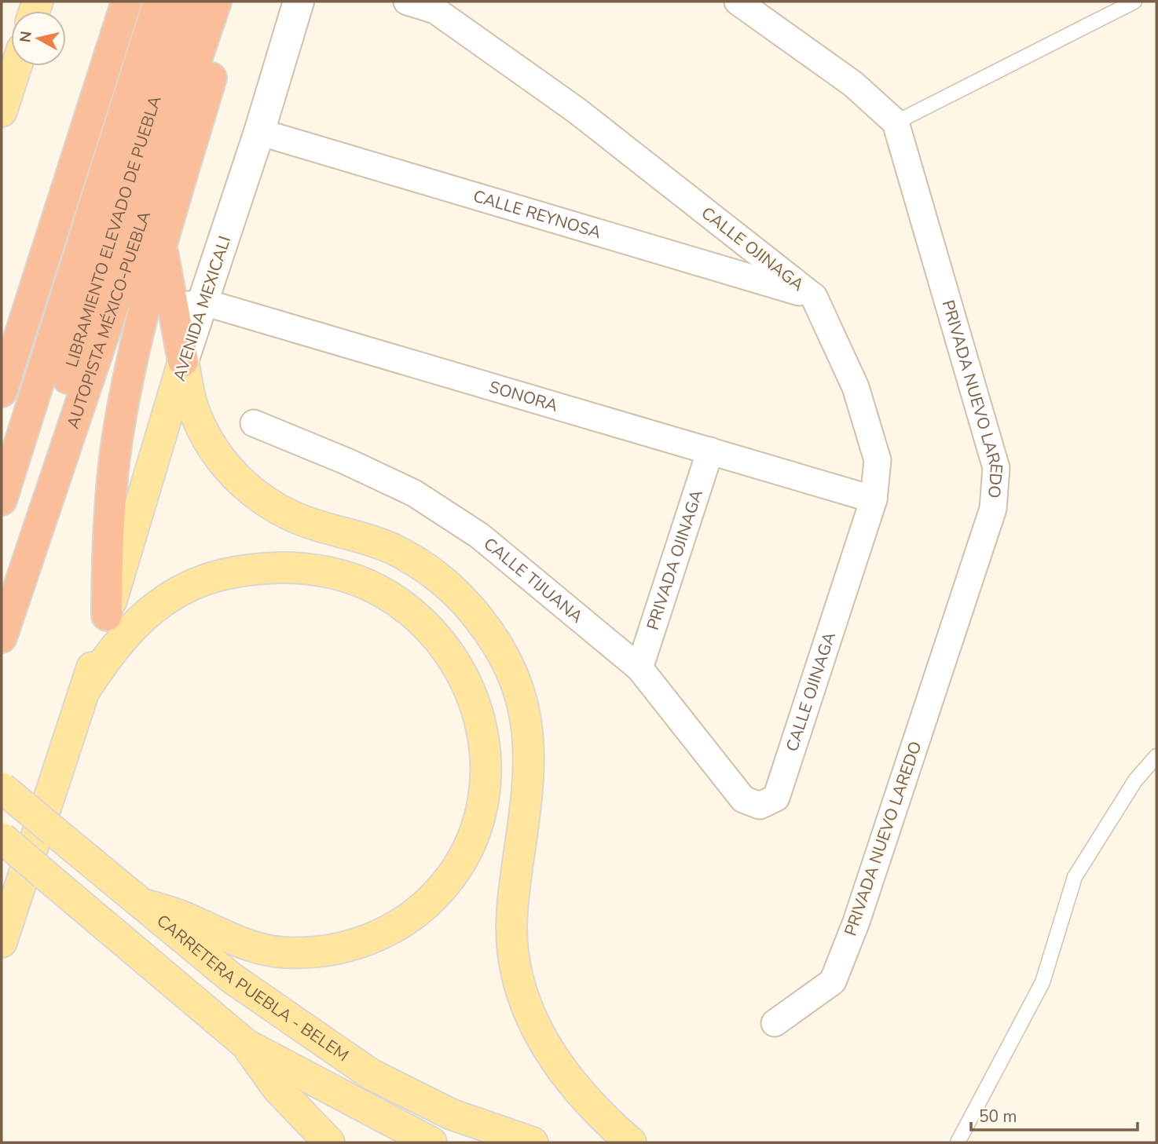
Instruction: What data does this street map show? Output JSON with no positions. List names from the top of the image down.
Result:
{
  "streets": {
    "highway": ["LIBRAMIENTO ELEVADO DE PUEBLA", "AUTOPISTA MÉXICO-PUEBLA"],
    "main road": ["AVENIDA MEXICALI", "CARRETERA PUEBLA - BELEM"],
    "street": [
      "CALLE REYNOSA",
      "CALLE OJINAGA",
      "SONORA",
      "PRIVADA NUEVO LAREDO",
      "PRIVADA OJINAGA",
      "CALLE TIJUANA"
    ]
  },
  "crossings": [
    ["CALLE REYNOSA", "CALLE OJINAGA"],
    ["CALLE REYNOSA", "AVENIDA MEXICALI"],
    ["CALLE OJINAGA", "SONORA"],
    ["CALLE OJINAGA", "CALLE TIJUANA"],
    ["AVENIDA MEXICALI", "SONORA"],
    ["SONORA", "PRIVADA OJINAGA"],
    ["PRIVADA OJINAGA", "CALLE TIJUANA"]
  ],
  "scale_bar": "50 m",
  "north": "left"
}
